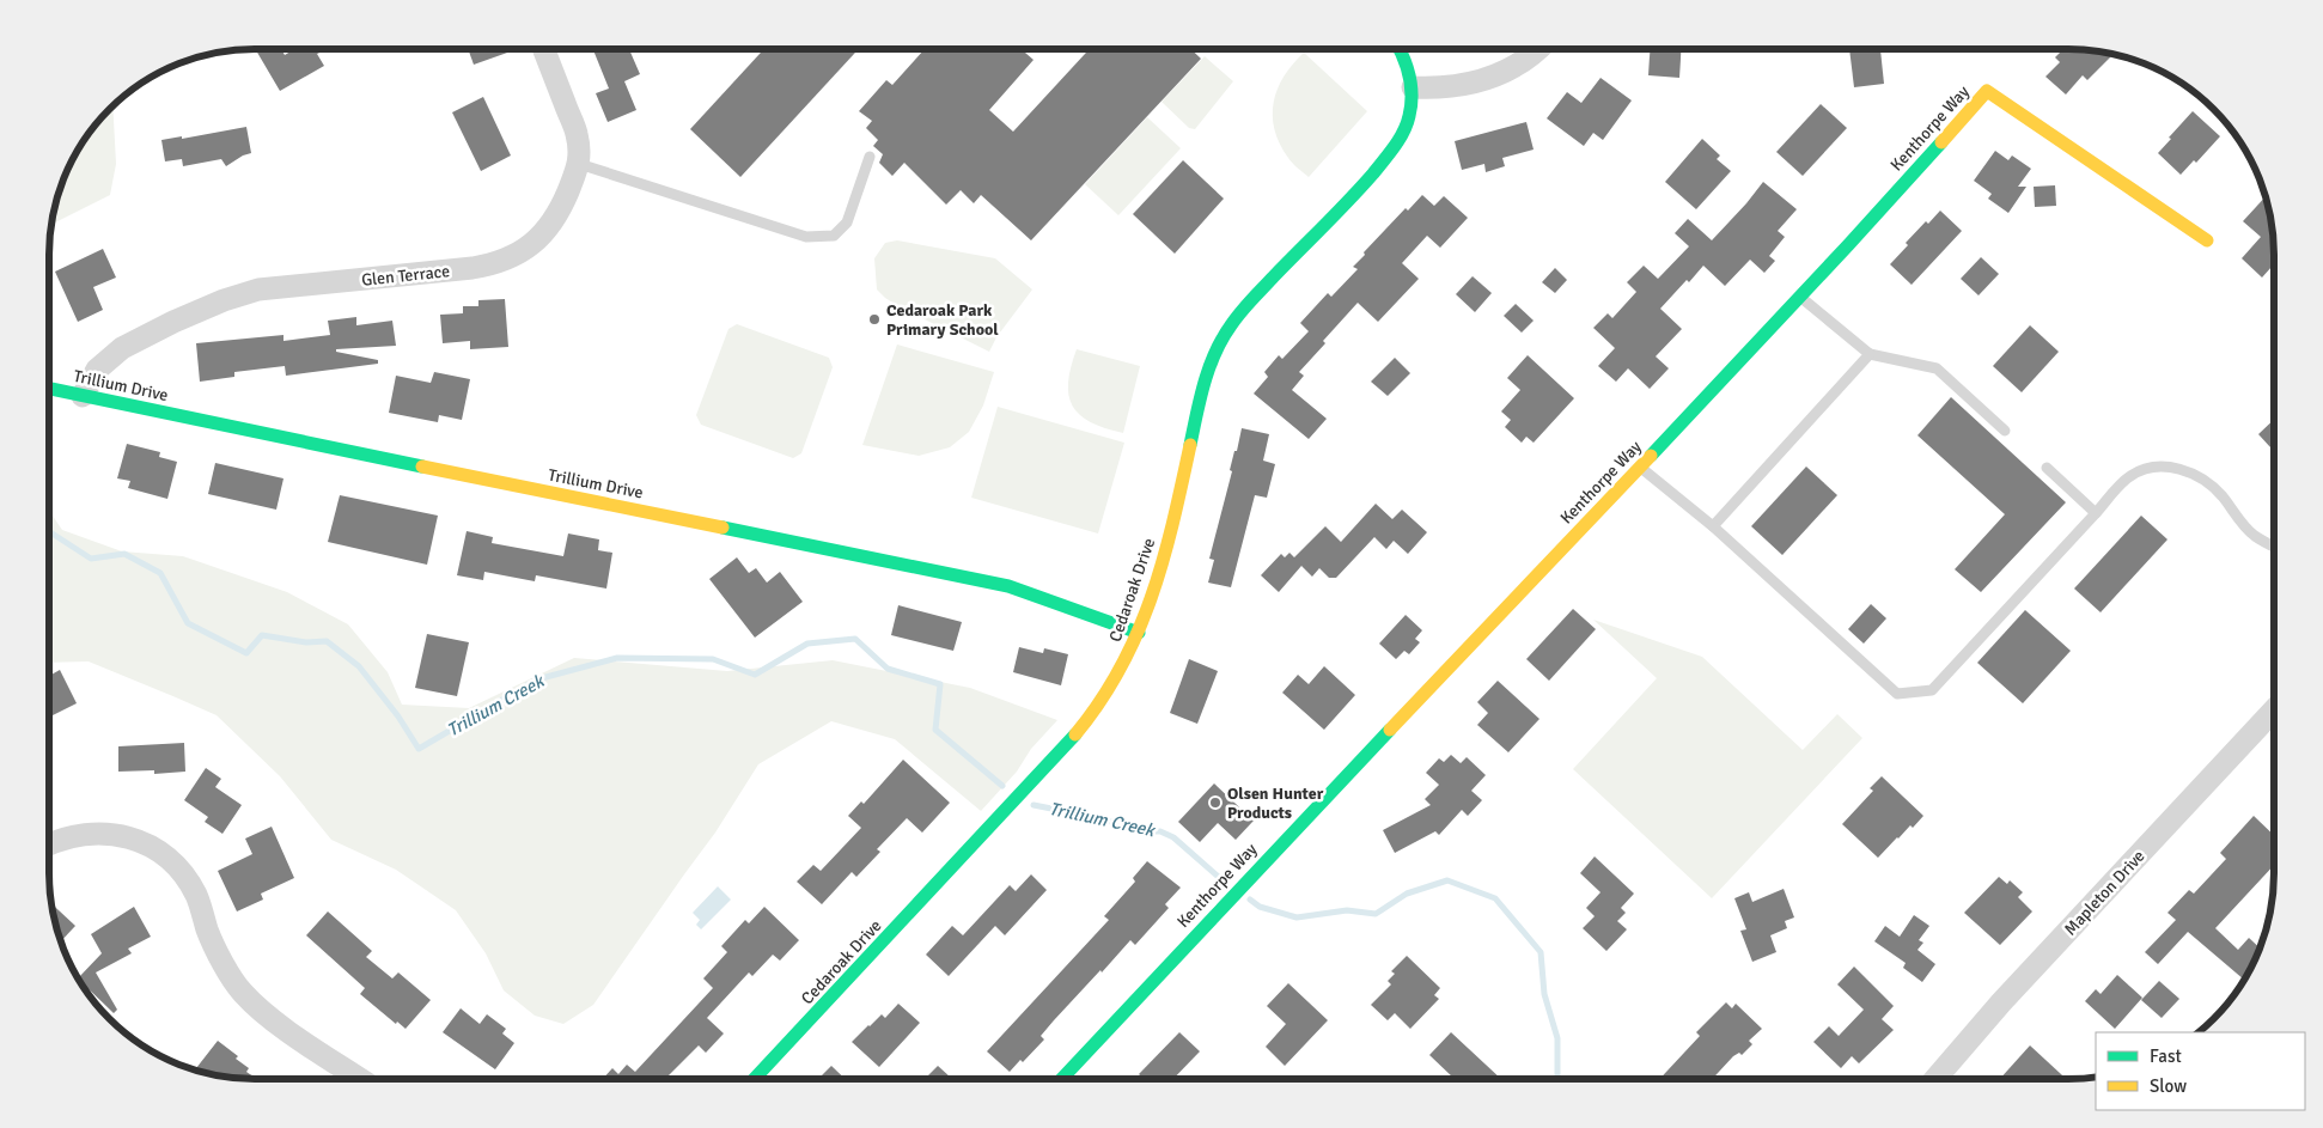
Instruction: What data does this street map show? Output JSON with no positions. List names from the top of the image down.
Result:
{
  "streets": {
    "street": [
      "Kenthorpe Way",
      "Glen Terrace",
      "Trillium Drive",
      "Cedaroak Drive",
      "Mapleton Drive"
    ]
  },
  "crossings": [
    ["Glen Terrace", "Trillium Drive"],
    ["Trillium Drive", "Cedaroak Drive"]
  ],
  "water": ["Trillium Creek"],
  "places": ["Cedaroak Park Primary School", "Olsen Hunter Products"],
  "legend": ["Fast", "Slow"]
}
